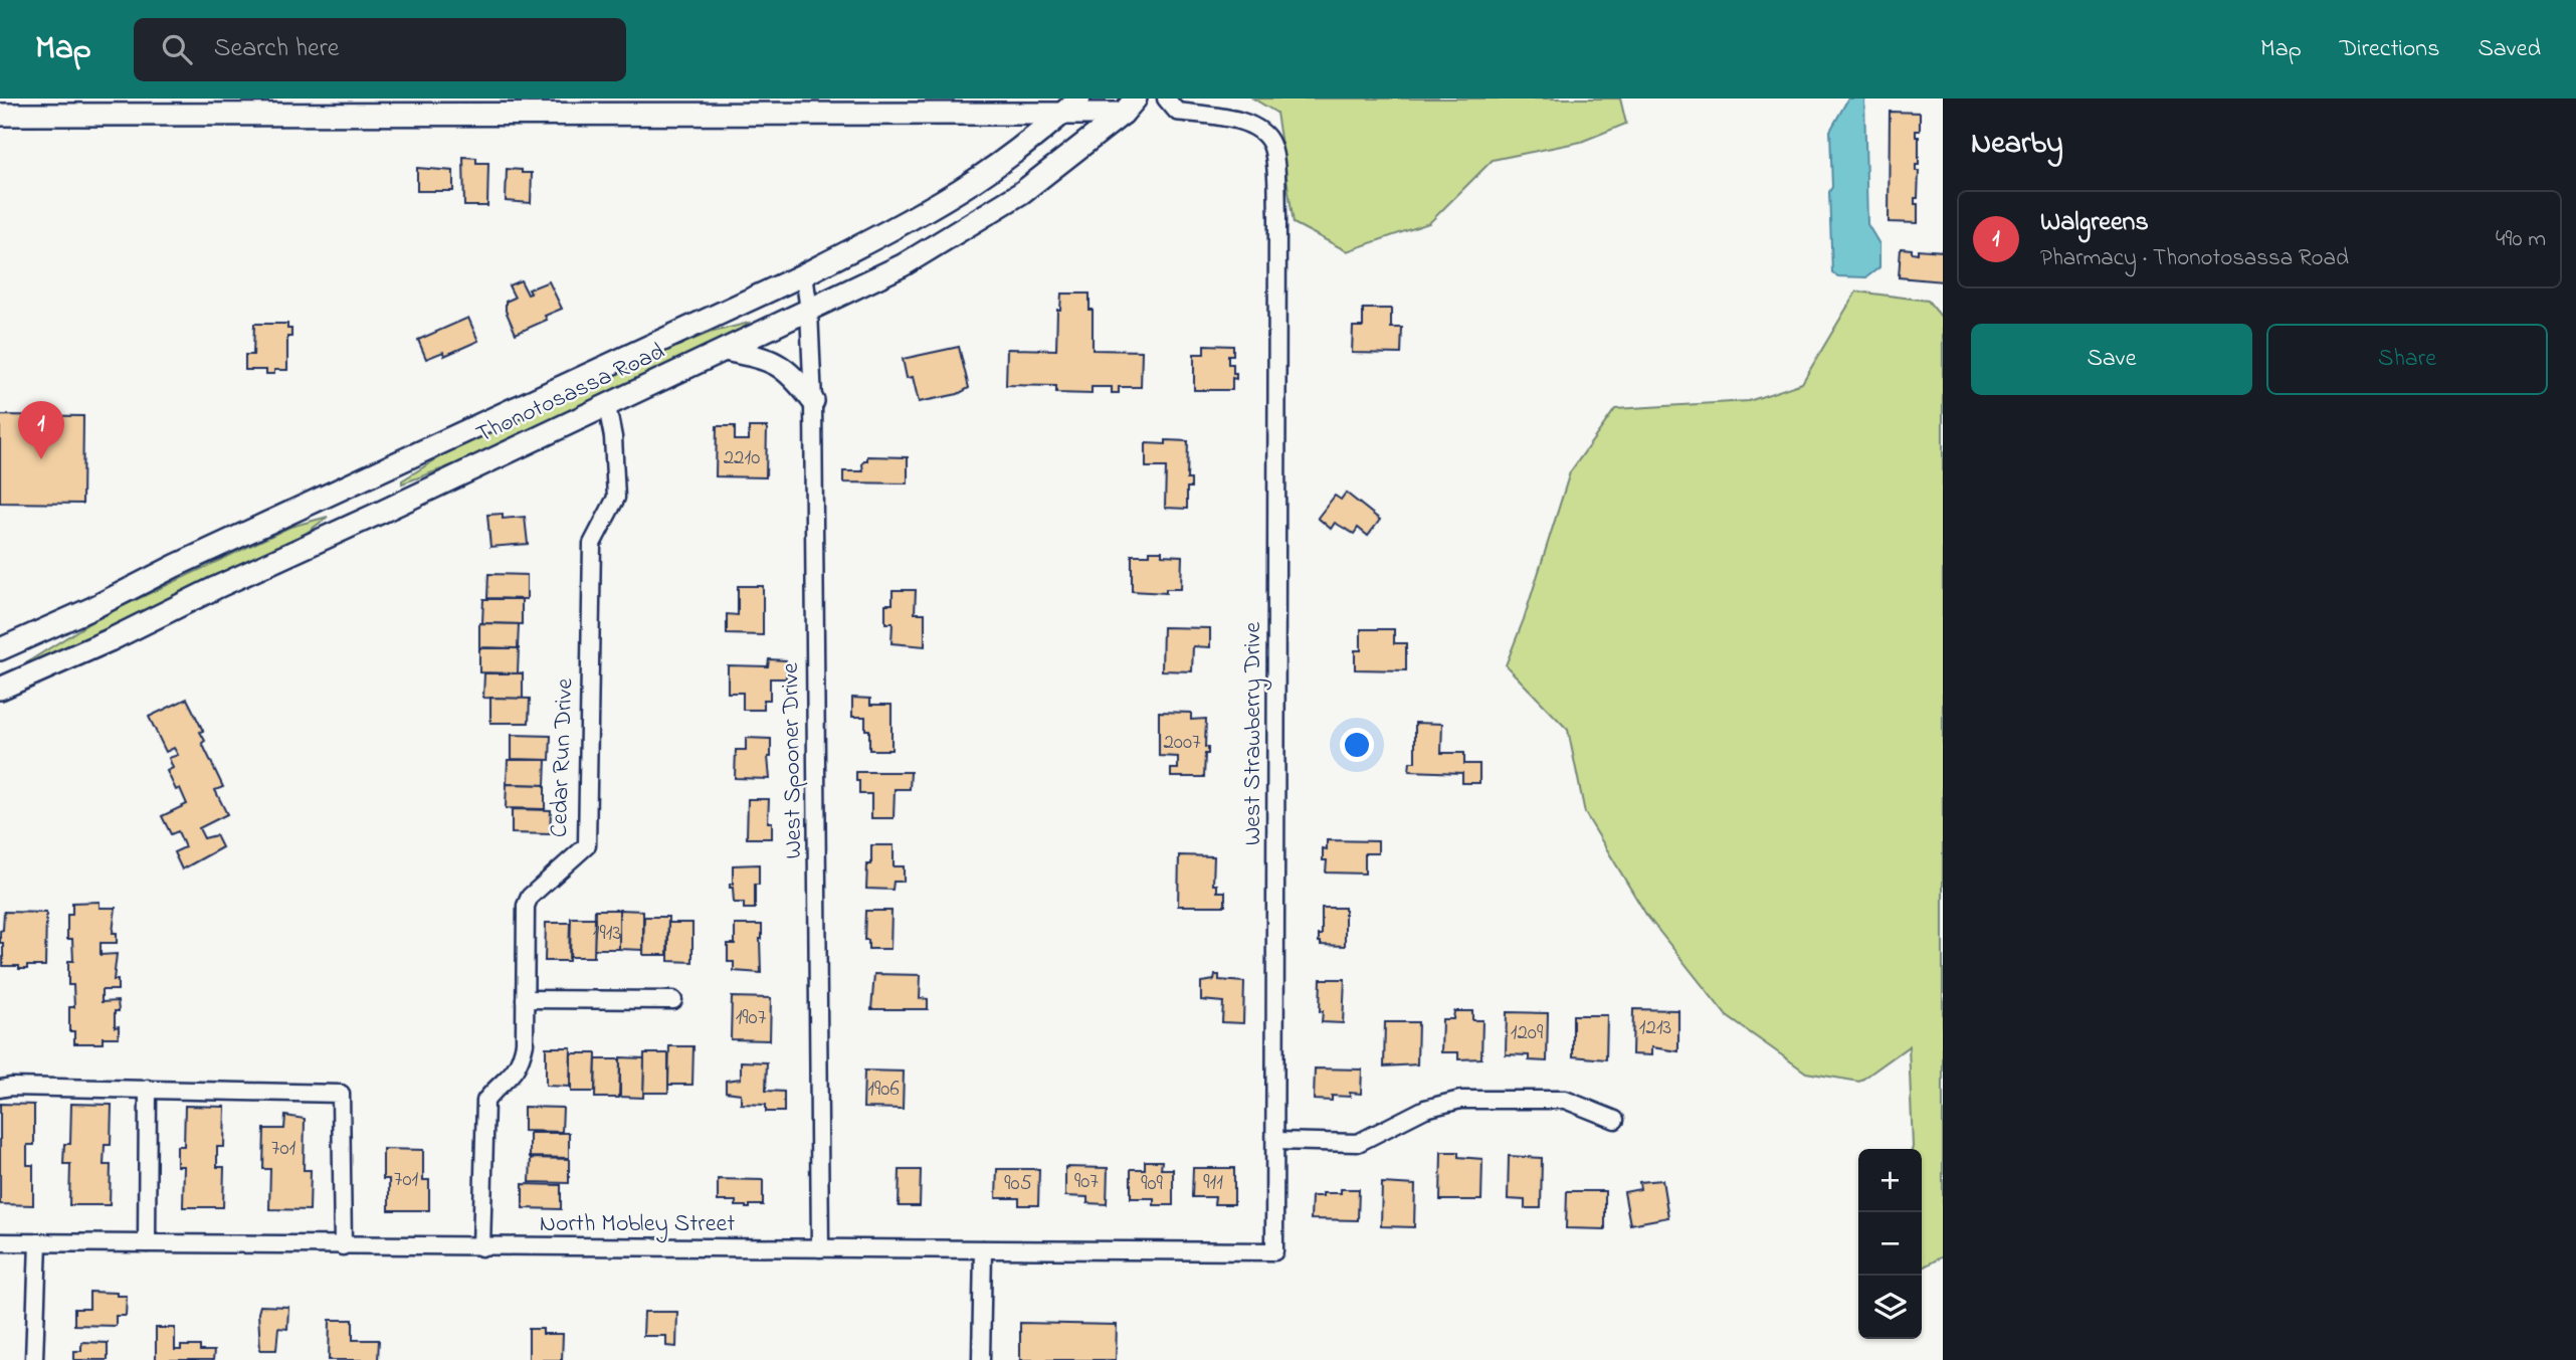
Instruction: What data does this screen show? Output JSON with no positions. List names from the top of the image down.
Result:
{
  "streets": {
    "main road": ["Thonotosassa Road"],
    "street": [
      "West Strawberry Drive",
      "Cedar Run Drive",
      "West Spooner Drive",
      "North Mobley Street"
    ]
  },
  "crossings": [
    ["Thonotosassa Road", "Cedar Run Drive"],
    ["Thonotosassa Road", "West Spooner Drive"],
    ["West Strawberry Drive", "North Mobley Street"],
    ["Cedar Run Drive", "North Mobley Street"],
    ["West Spooner Drive", "North Mobley Street"]
  ],
  "house_numbers": [
    "2210",
    "2007",
    "1913",
    "1907",
    "1213",
    "1209",
    "1906",
    "701",
    "701",
    "907",
    "911",
    "905",
    "909"
  ],
  "page": {
    "header": "Map",
    "search": "Search here",
    "nav": ["Map", "Directions", "Saved"],
    "heading": "Nearby",
    "list": [
      {
        "mark": "1",
        "name": "Walgreens",
        "note": "Pharmacy · Thonotosassa Road",
        "value": "490 m"
      }
    ],
    "buttons": ["Save", "Share"],
    "pins": "1",
    "map_buttons": ["+", "−"]
  }
}
